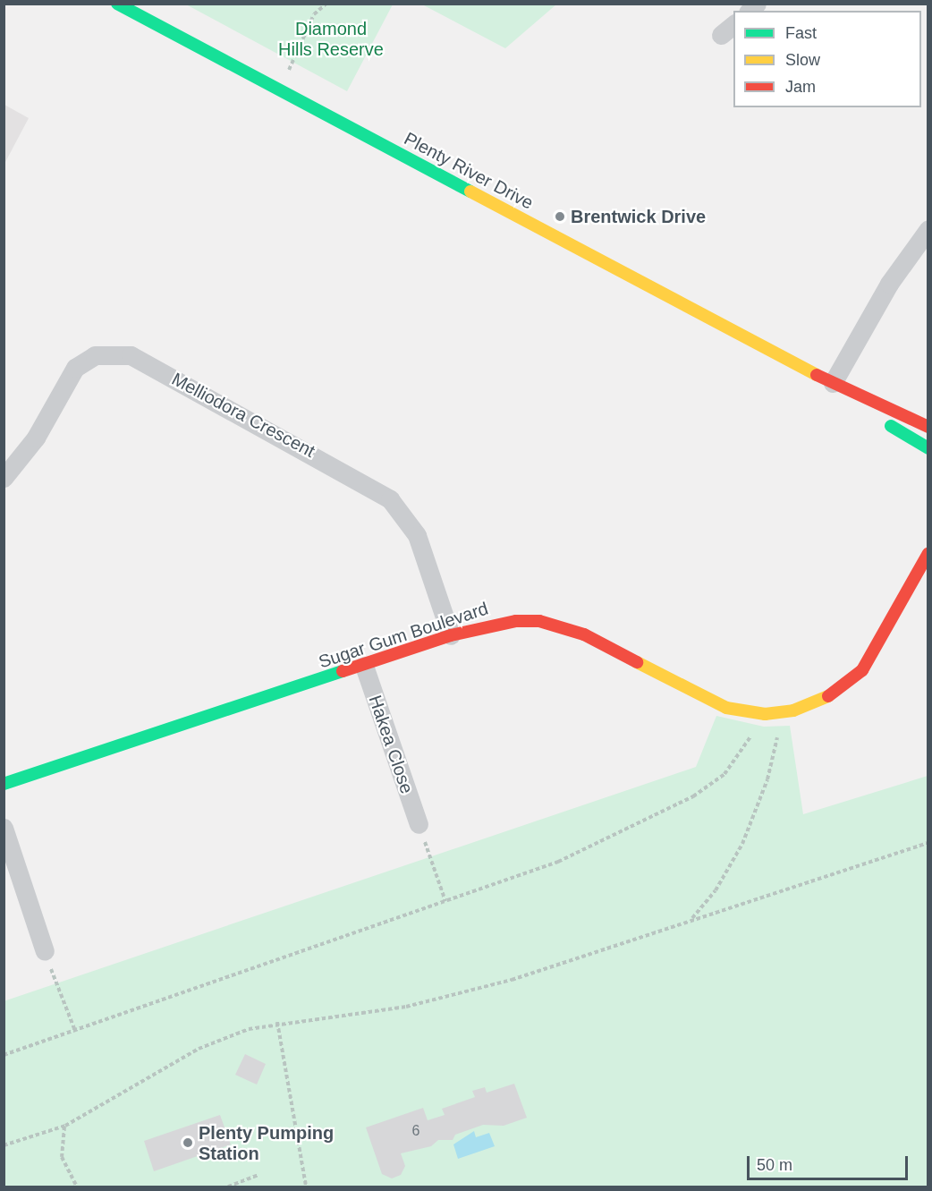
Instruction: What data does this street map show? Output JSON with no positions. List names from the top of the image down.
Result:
{
  "streets": {
    "street": [
      "Plenty River Drive",
      "Melliodora Crescent",
      "Sugar Gum Boulevard",
      "Hakea Close"
    ]
  },
  "crossings": [
    ["Melliodora Crescent", "Sugar Gum Boulevard"],
    ["Sugar Gum Boulevard", "Hakea Close"]
  ],
  "parks": ["Diamond Hills Reserve"],
  "places": ["Brentwick Drive", "Plenty Pumping Station"],
  "house_numbers": ["6"],
  "legend": ["Fast", "Slow", "Jam"],
  "scale_bar": "50 m"
}
